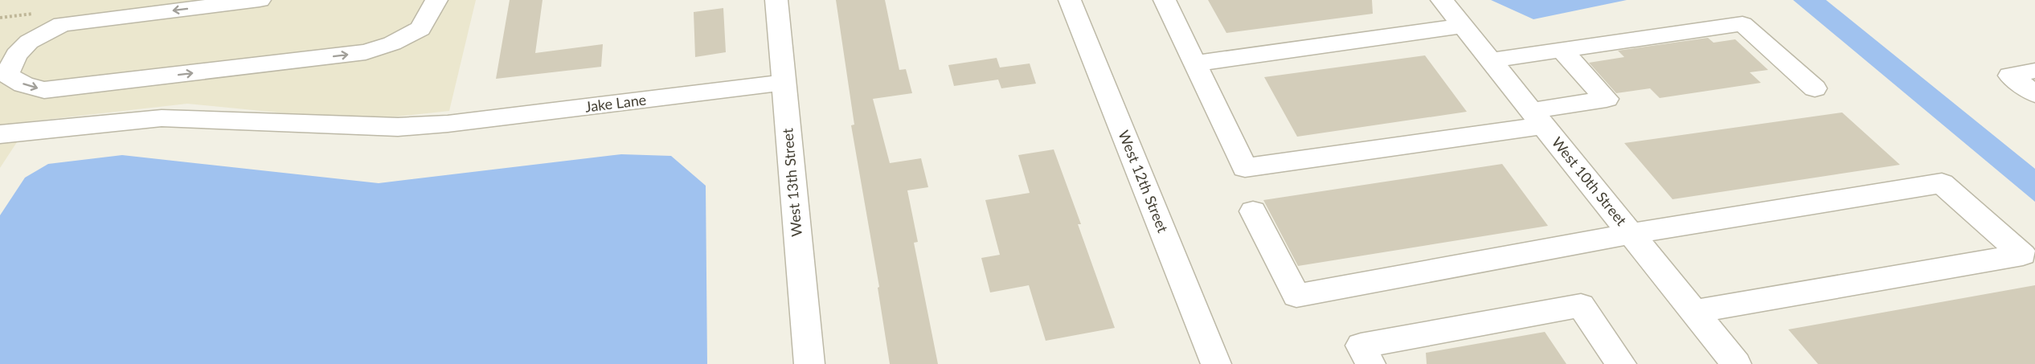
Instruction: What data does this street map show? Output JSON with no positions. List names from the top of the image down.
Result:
{
  "streets": {
    "street": [
      "Jake Lane",
      "West 12th Street",
      "West 10th Street",
      "West 13th Street"
    ]
  },
  "crossings": [
    ["Jake Lane", "West 13th Street"]
  ]
}
